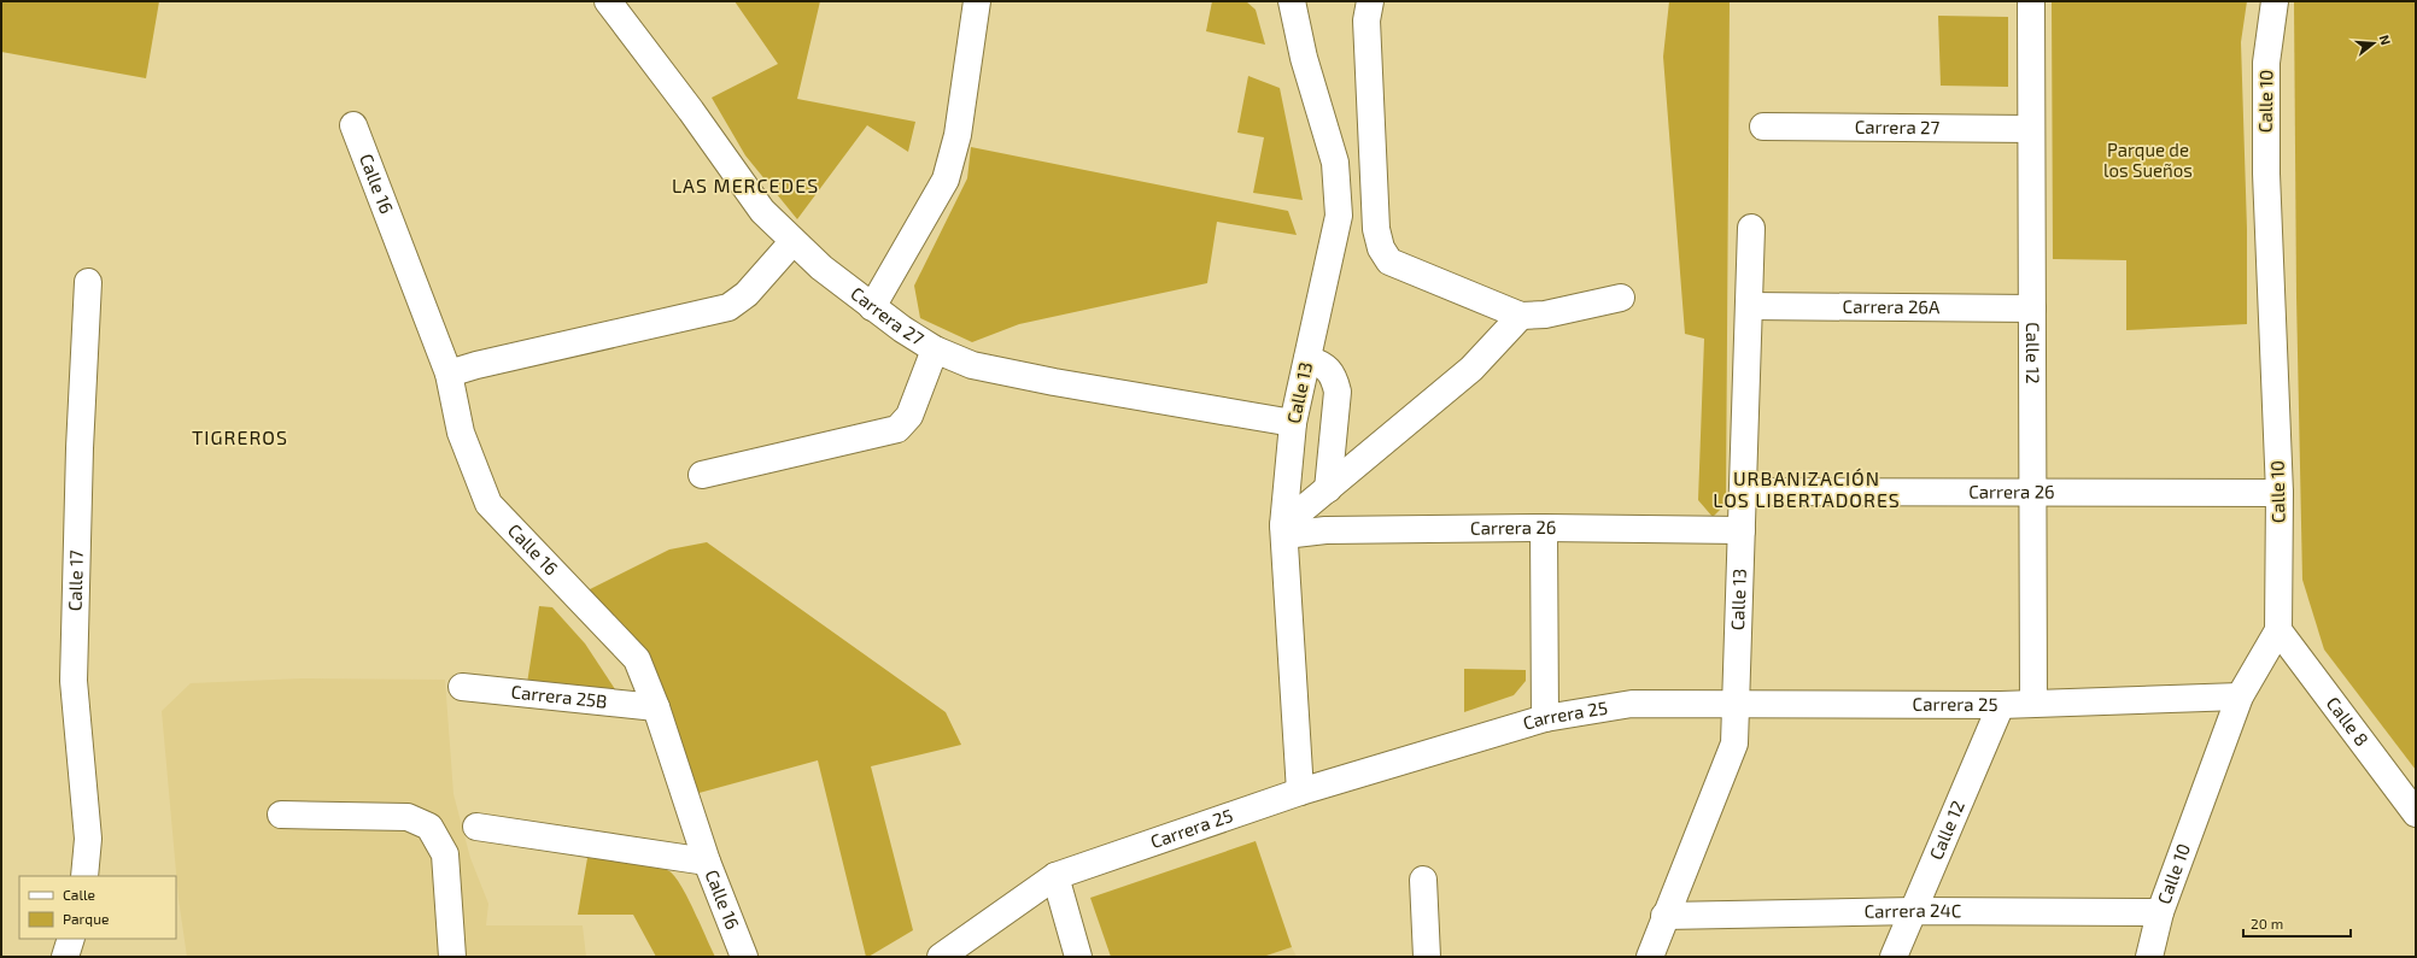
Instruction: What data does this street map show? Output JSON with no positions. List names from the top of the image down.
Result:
{
  "streets": {
    "street": [
      "Calle 10",
      "Carrera 27",
      "Calle 16",
      "Carrera 26A",
      "Calle 12",
      "Calle 13",
      "Carrera 26",
      "Calle 17",
      "Carrera 25B",
      "Carrera 25",
      "Calle 8",
      "Carrera 24C"
    ]
  },
  "crossings": [
    ["Calle 10", "Carrera 26"],
    ["Calle 10", "Carrera 25"],
    ["Calle 10", "Calle 8"],
    ["Calle 10", "Carrera 24C"],
    ["Carrera 27", "Calle 12"],
    ["Carrera 27", "Calle 13"],
    ["Calle 16", "Carrera 25B"],
    ["Carrera 26A", "Calle 12"],
    ["Carrera 26A", "Calle 13"],
    ["Calle 12", "Carrera 26"],
    ["Calle 12", "Carrera 25"],
    ["Calle 12", "Carrera 24C"],
    ["Calle 13", "Carrera 26"],
    ["Calle 13", "Carrera 25"],
    ["Calle 13", "Carrera 24C"]
  ],
  "districts": ["LAS MERCEDES", "TIGREROS", "URBANIZACIÓN LOS LIBERTADORES"],
  "parks": ["Parque de los Sueños"],
  "legend": ["Calle", "Parque"],
  "scale_bar": "20 m",
  "north": "right"
}
